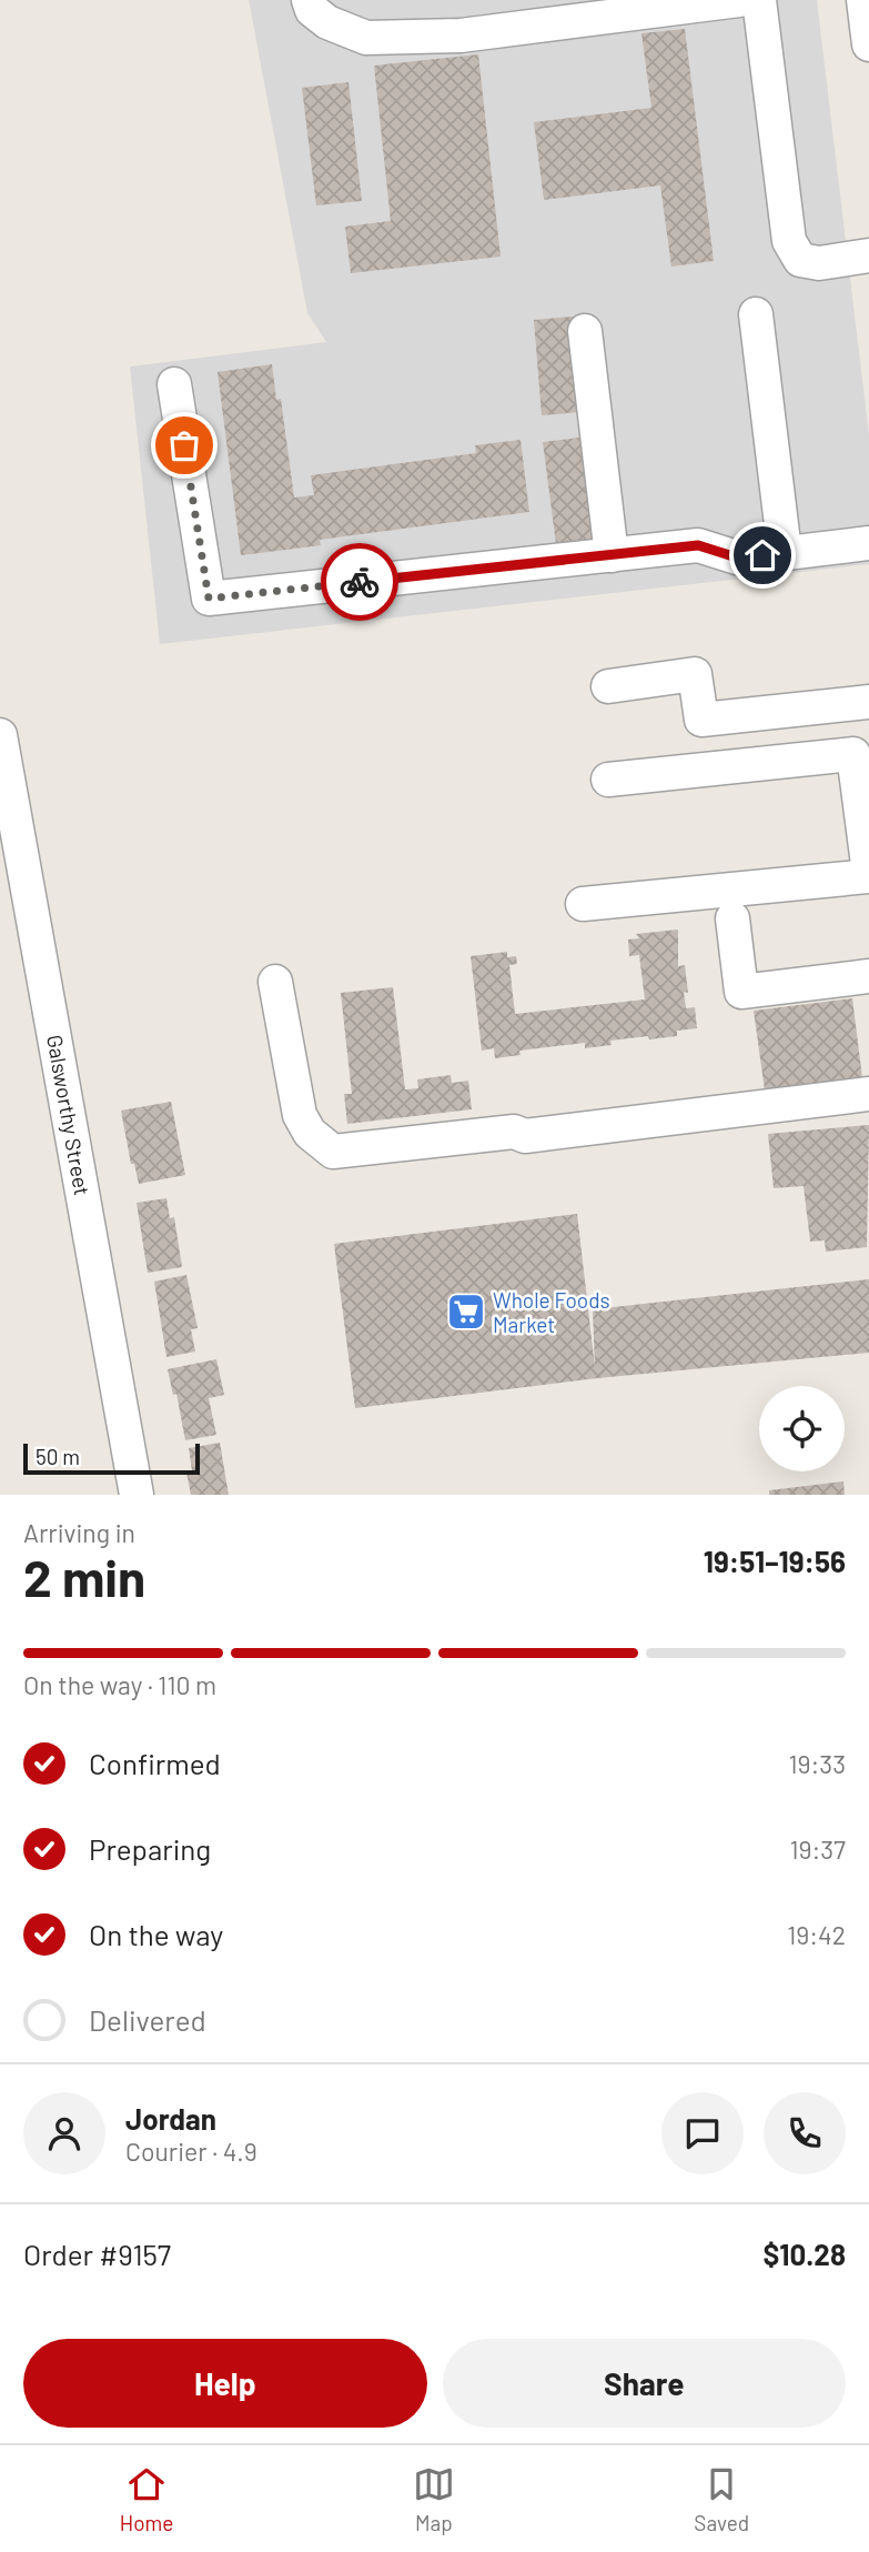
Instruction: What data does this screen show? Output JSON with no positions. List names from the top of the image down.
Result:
{
  "streets": {
    "street": ["Galsworthy Street"]
  },
  "places": {
    "supermarket": ["Whole Foods Market"]
  },
  "scale_bar": "50 m",
  "page": {
    "scale": "50 m",
    "heading": ["2 min", "Arriving in", "19:51–19:56"],
    "panel": [
      "Jordan",
      "Courier · 4.9",
      "Order #9157",
      "$10.28"
    ],
    "bar": "On the way · 110 m",
    "list": [
      ["Confirmed", "19:33"],
      ["Preparing", "19:37"],
      ["On the way", "19:42"],
      "Delivered"
    ],
    "buttons": ["Help", "Share"],
    "tabs": ["Home", "Map", "Saved"]
  }
}
